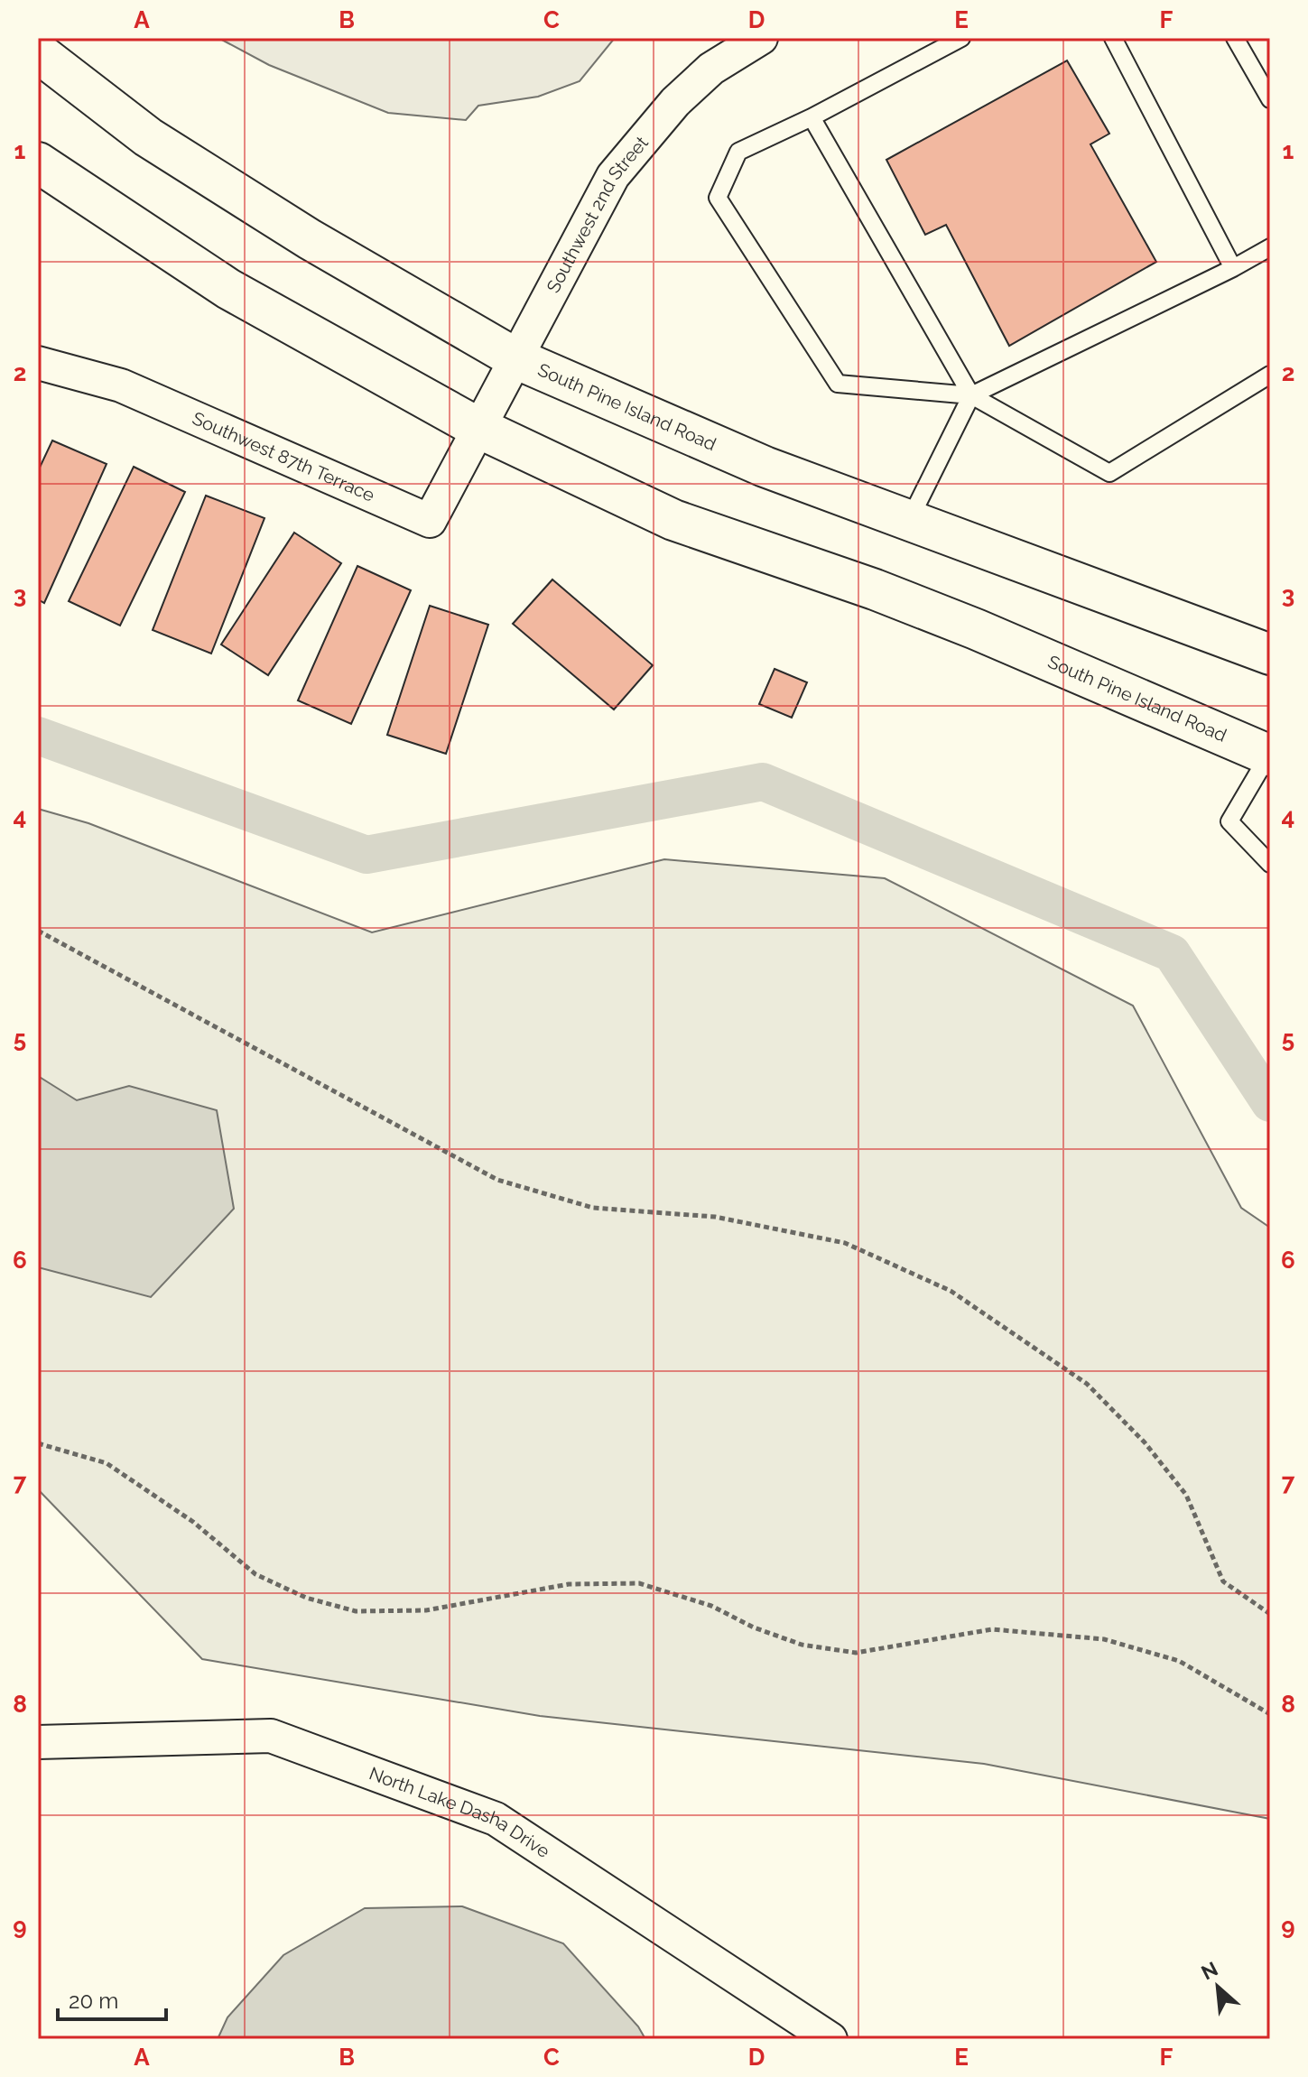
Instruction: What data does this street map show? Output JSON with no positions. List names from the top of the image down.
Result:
{
  "streets": {
    "main road": ["South Pine Island Road"],
    "street": ["Southwest 2nd Street", "Southwest 87th Terrace", "North Lake Dasha Drive"]
  },
  "crossings": [
    ["Southwest 2nd Street", "South Pine Island Road"],
    ["Southwest 2nd Street", "Southwest 87th Terrace"],
    ["South Pine Island Road", "Southwest 87th Terrace"]
  ],
  "scale_bar": "20 m",
  "north": "top left",
  "grid": {
    "columns": [
      "A",
      "B",
      "C",
      "D",
      "E",
      "F"
    ],
    "rows": [
      "1",
      "2",
      "3",
      "4",
      "5",
      "6",
      "7",
      "8",
      "9"
    ]
  }
}
